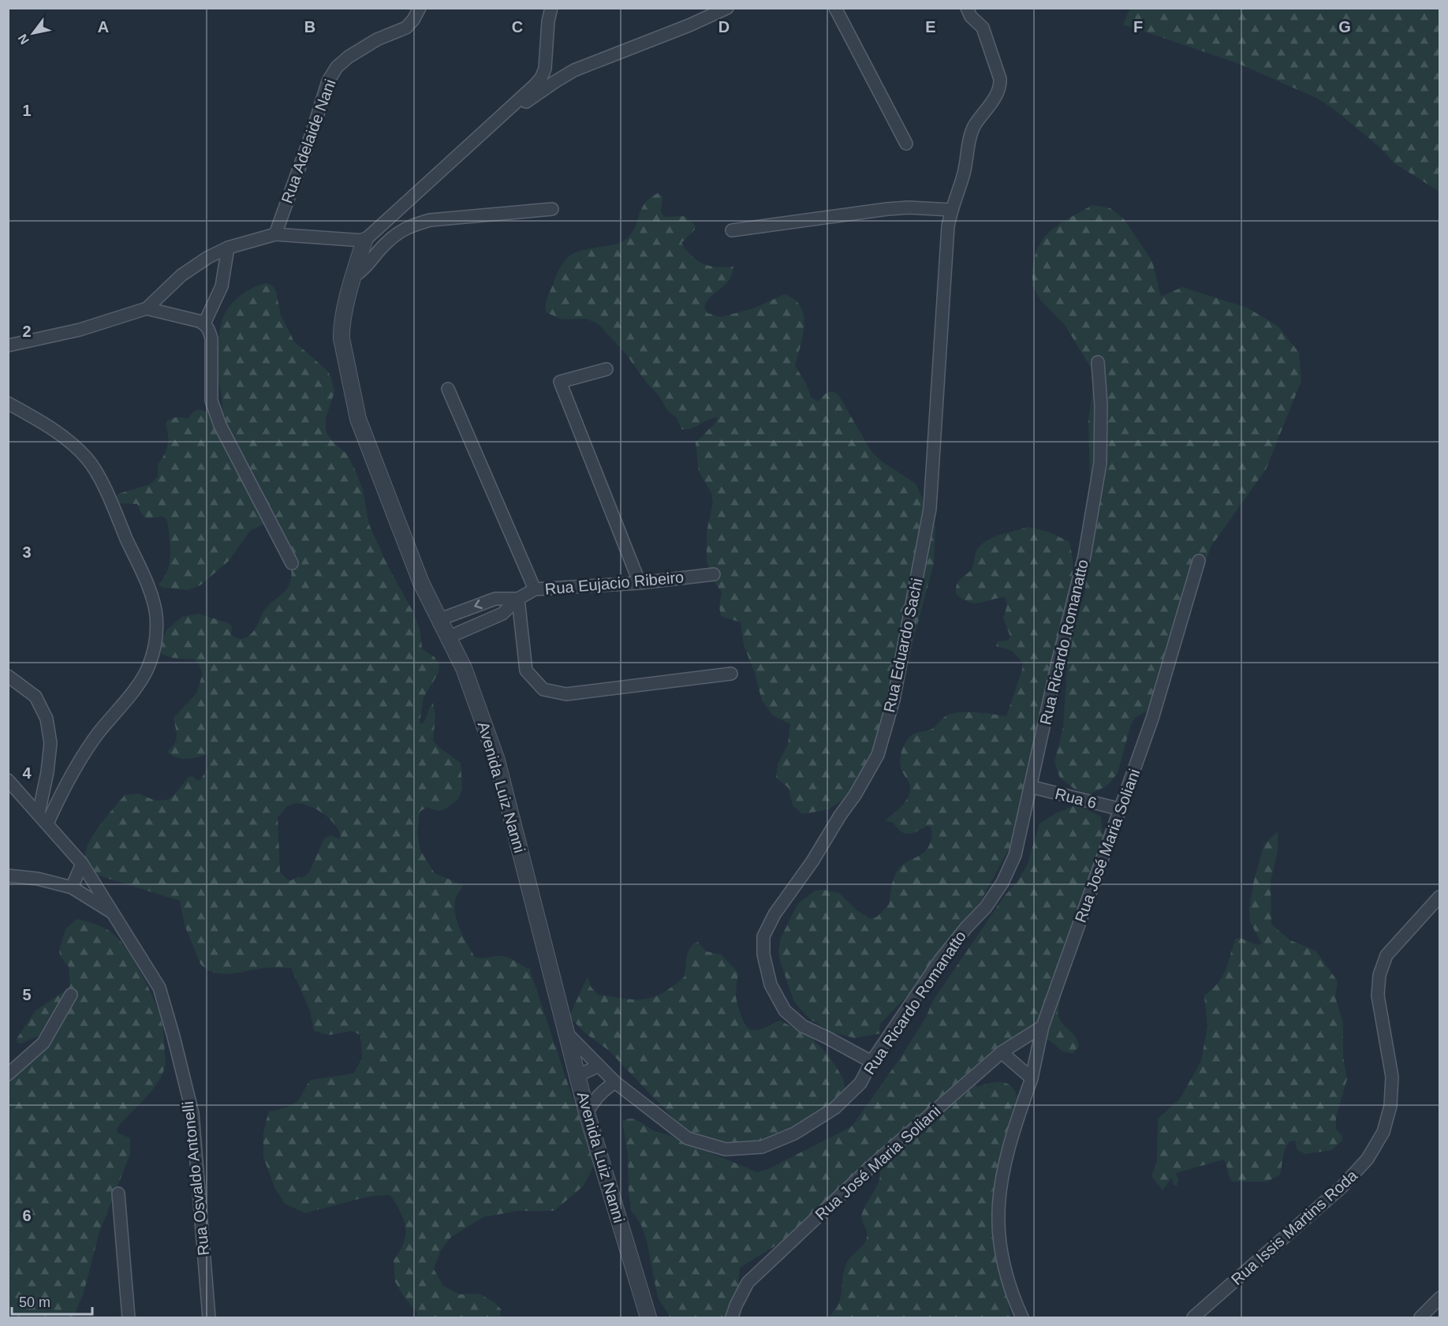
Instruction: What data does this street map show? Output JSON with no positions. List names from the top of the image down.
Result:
{
  "streets": {
    "street": [
      "Rua Adelaide Nani",
      "Rua Eujacio Ribeiro",
      "Rua Ricardo Romanatto",
      "Rua Eduardo Sachi",
      "Avenida Luiz Nanni",
      "Rua 6",
      "Rua José Maria Soliani",
      "Rua Osvaldo Antonelli",
      "Rua Issis Martins Roda"
    ]
  },
  "crossings": [
    ["Rua Eujacio Ribeiro", "Avenida Luiz Nanni"],
    ["Rua Ricardo Romanatto", "Rua Eduardo Sachi"],
    ["Rua Ricardo Romanatto", "Avenida Luiz Nanni"],
    ["Rua Ricardo Romanatto", "Rua 6"],
    ["Rua 6", "Rua José Maria Soliani"]
  ],
  "scale_bar": "50 m",
  "north": "bottom left",
  "grid": {
    "columns": [
      "A",
      "B",
      "C",
      "D",
      "E",
      "F",
      "G"
    ],
    "rows": [
      "1",
      "2",
      "3",
      "4",
      "5",
      "6"
    ]
  }
}
